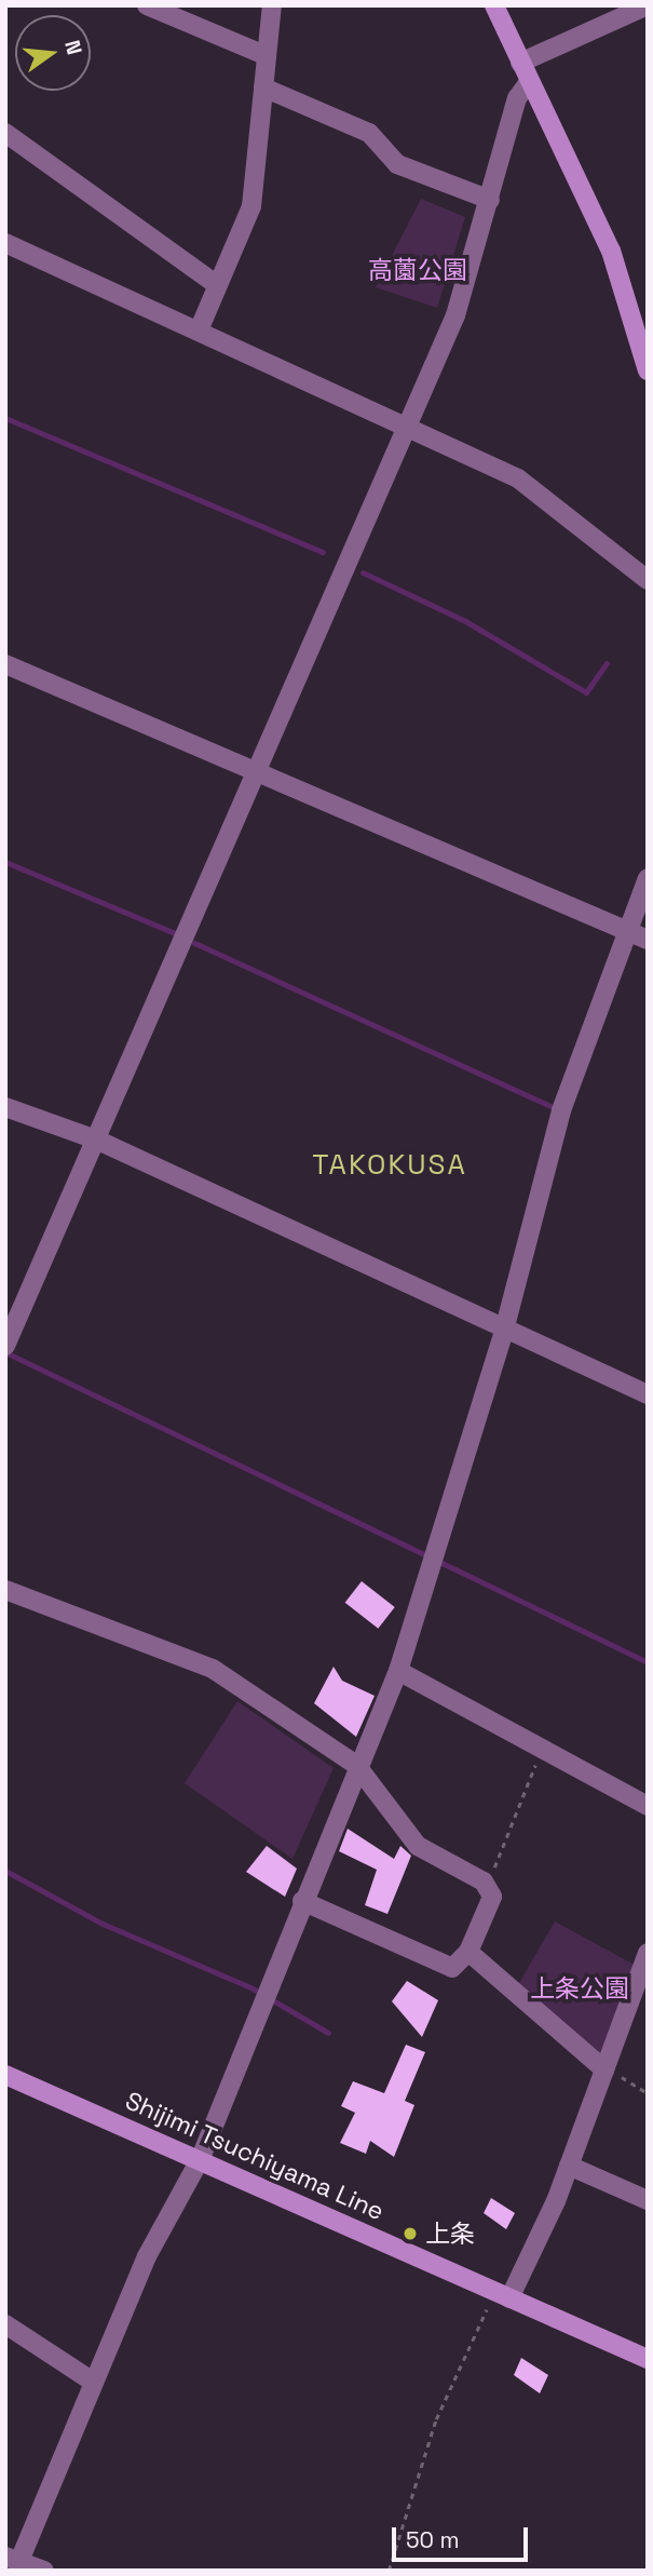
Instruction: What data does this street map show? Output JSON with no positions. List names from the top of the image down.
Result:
{
  "streets": {
    "main road": ["Shijimi Tsuchiyama Line"]
  },
  "districts": ["TAKOKUSA"],
  "parks": ["高薗公園", "上条公園"],
  "places": ["上条"],
  "scale_bar": "50 m",
  "north": "right"
}
